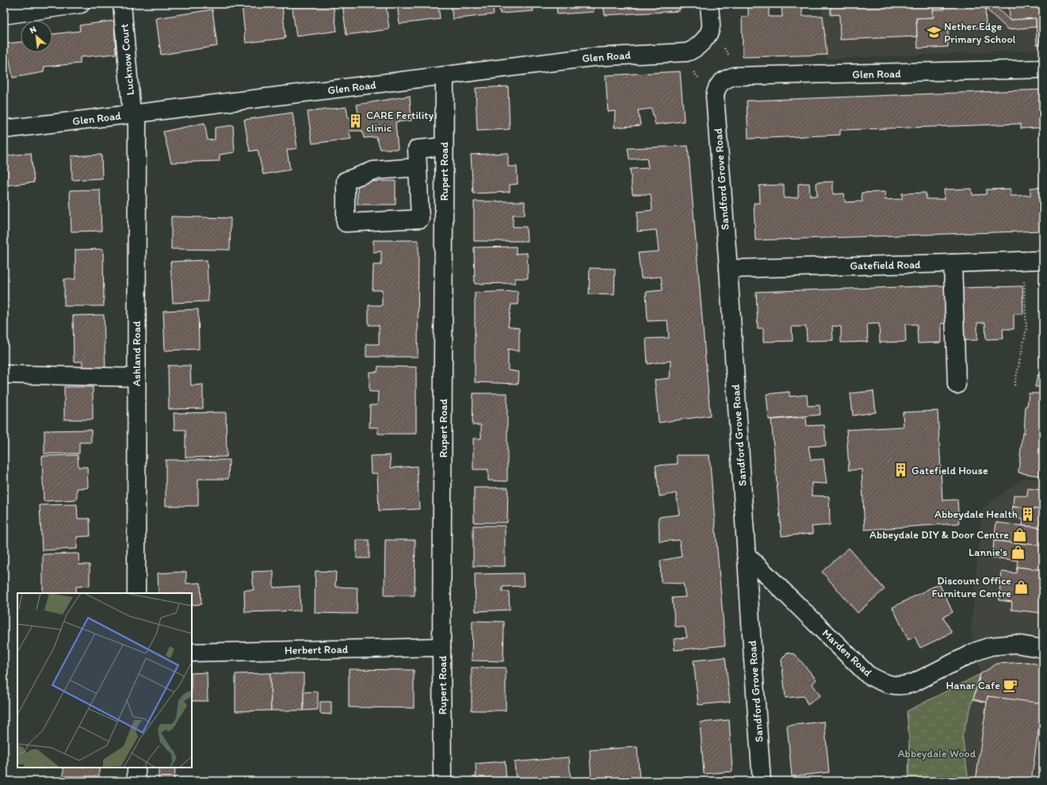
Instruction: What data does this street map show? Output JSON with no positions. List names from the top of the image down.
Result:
{
  "streets": {
    "street": [
      "Glen Road",
      "Lucknow Court",
      "Rupert Road",
      "Sandford Grove Road",
      "Gatefield Road",
      "Ashland Road",
      "Herbert Road",
      "Marden Road"
    ]
  },
  "crossings": [
    ["Glen Road", "Lucknow Court"],
    ["Glen Road", "Rupert Road"],
    ["Glen Road", "Sandford Grove Road"],
    ["Glen Road", "Ashland Road"],
    ["Lucknow Court", "Ashland Road"],
    ["Rupert Road", "Herbert Road"],
    ["Sandford Grove Road", "Gatefield Road"],
    ["Sandford Grove Road", "Marden Road"]
  ],
  "parks": ["Abbeydale Wood"],
  "places": {
    "school or university": ["Nether Edge Primary School"],
    "building": ["CARE Fertility clinic", "Gatefield House", "Abbeydale Health"],
    "shop": ["Abbeydale DIY & Door Centre", "Lannie's", "Discount Office Furniture Centre"],
    "cafe": ["Hanar Cafe"]
  },
  "north": "top left"
}
